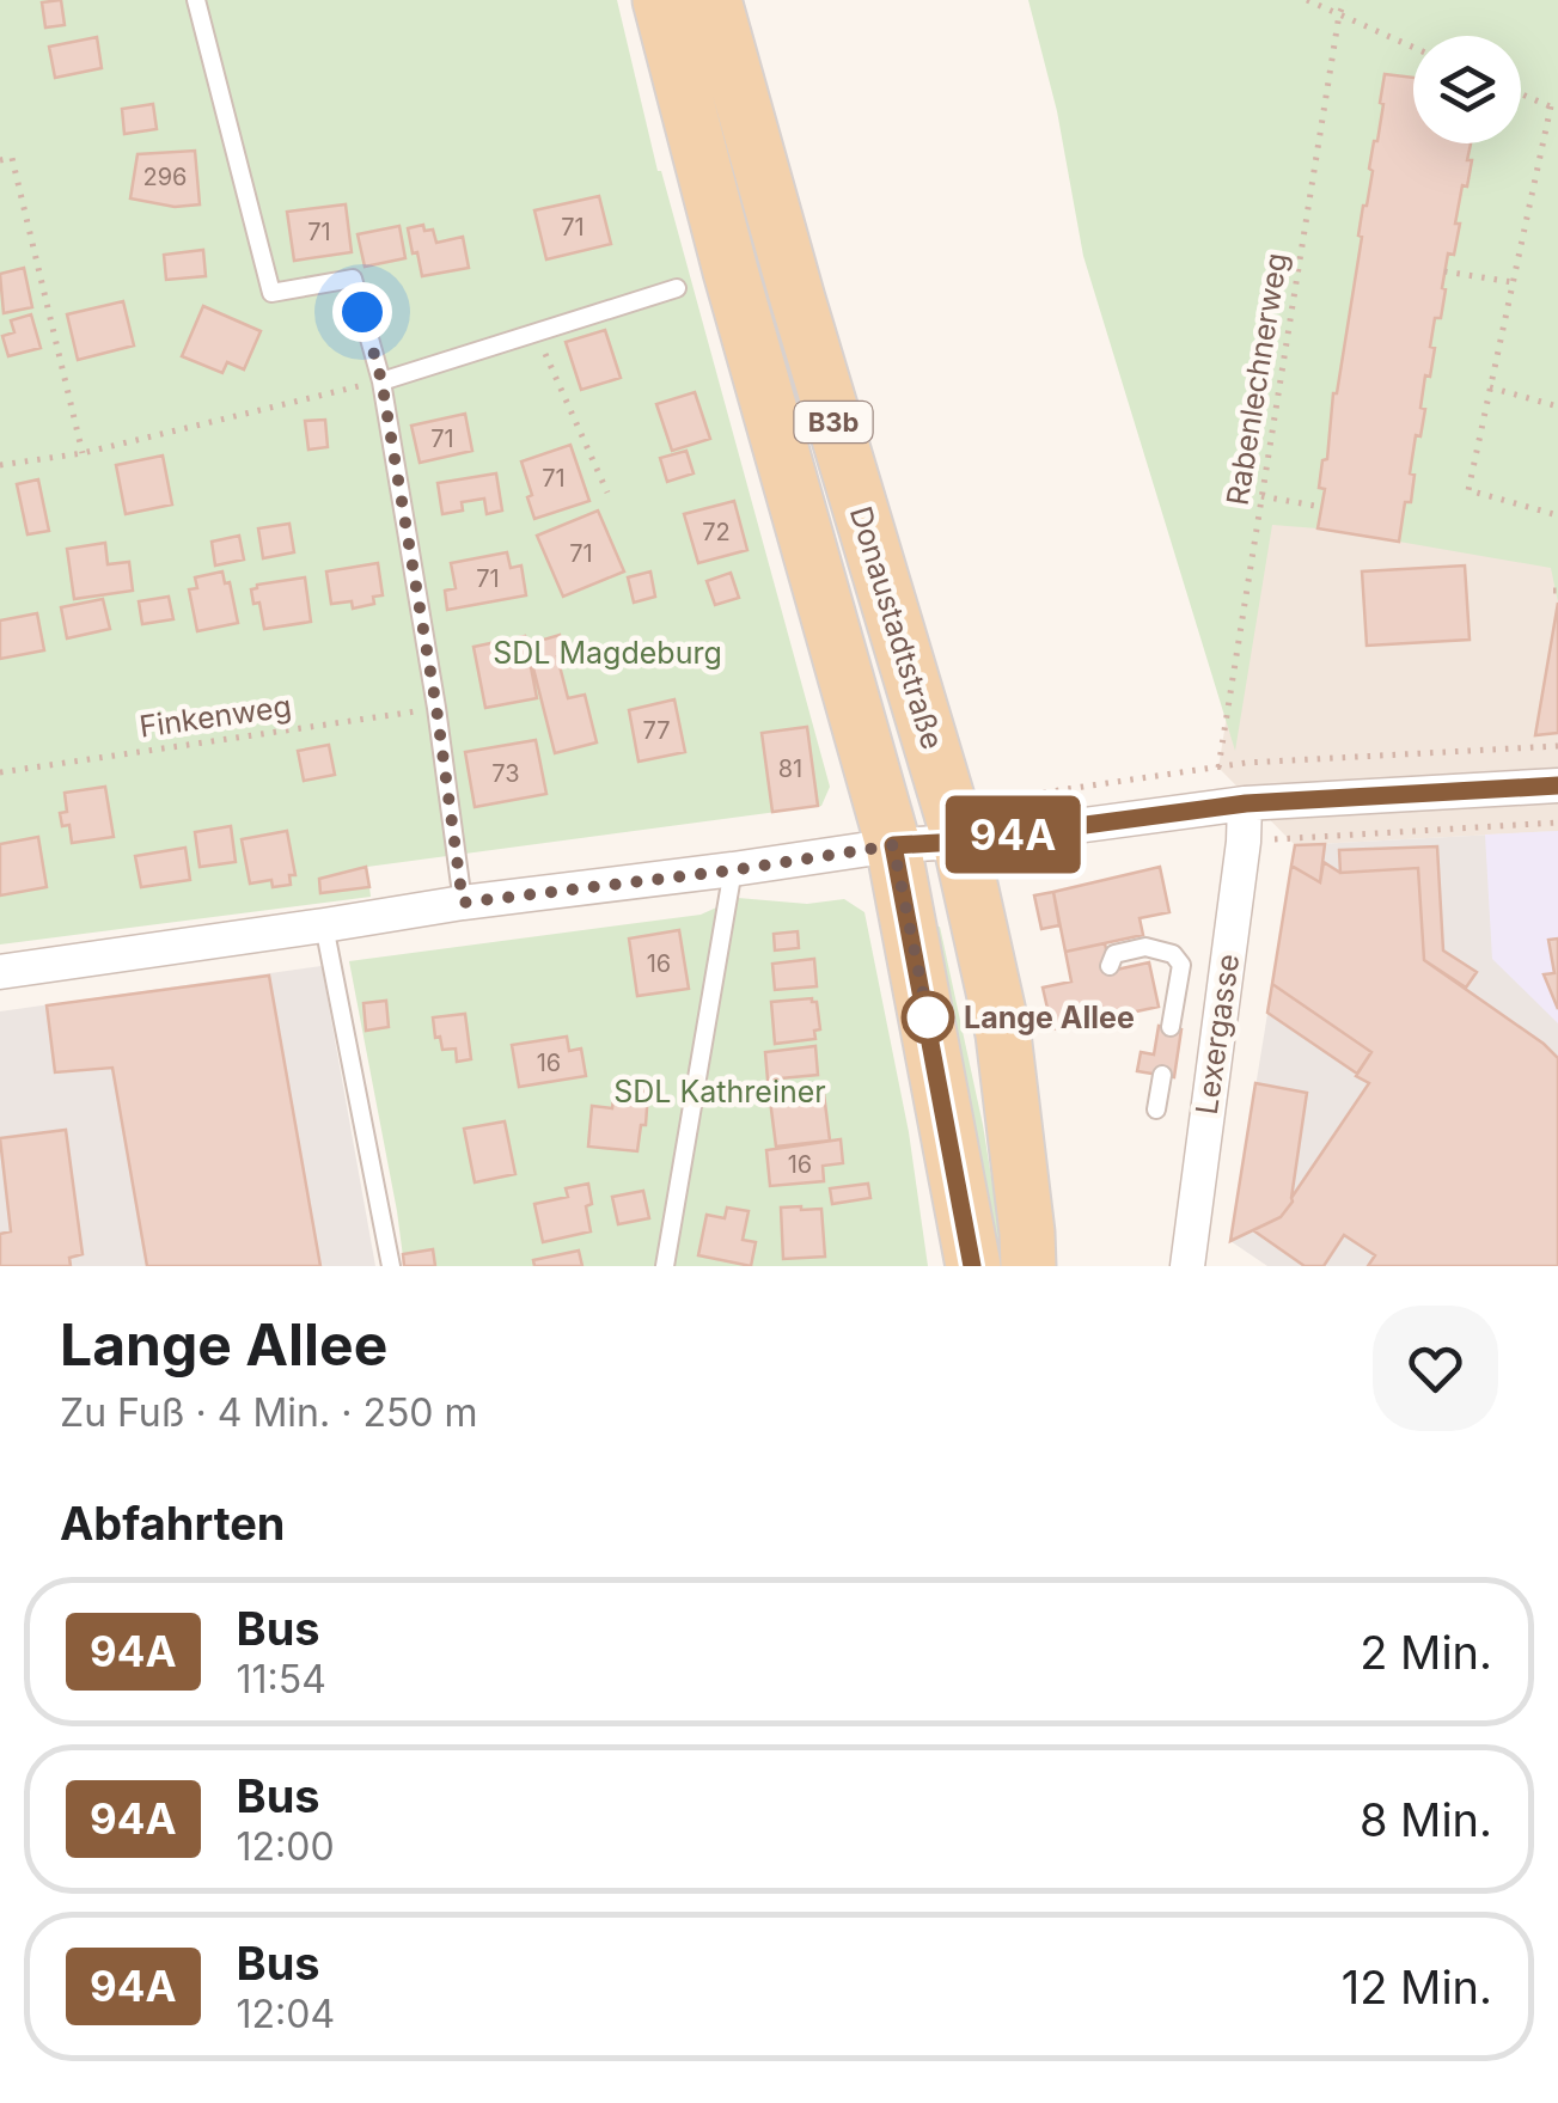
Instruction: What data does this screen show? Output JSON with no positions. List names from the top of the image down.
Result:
{
  "streets": {
    "main road": ["B3b", "Donaustadtstraße"],
    "street": ["Lexergasse"],
    "path": ["Rabenlechnerweg", "Finkenweg"]
  },
  "parks": ["SDL Magdeburg", "SDL Kathreiner"],
  "places": ["Lange Allee"],
  "lines": ["bus line 94A"],
  "house_numbers": [
    "296",
    "71",
    "71",
    "71",
    "71",
    "72",
    "71",
    "71",
    "77",
    "81",
    "73",
    "16",
    "16",
    "16"
  ],
  "page": {
    "on_map": "94A",
    "heading": [
      ["Lange Allee", "Zu Fuß · 4 Min. · 250 m"],
      "Abfahrten"
    ],
    "list": [
      {
        "mark": "94A",
        "name": "Bus",
        "note": "11:54",
        "value": "2 Min."
      },
      {
        "mark": "94A",
        "name": "Bus",
        "note": "12:00",
        "value": "8 Min."
      },
      {
        "mark": "94A",
        "name": "Bus",
        "note": "12:04",
        "value": "12 Min."
      }
    ]
  }
}
